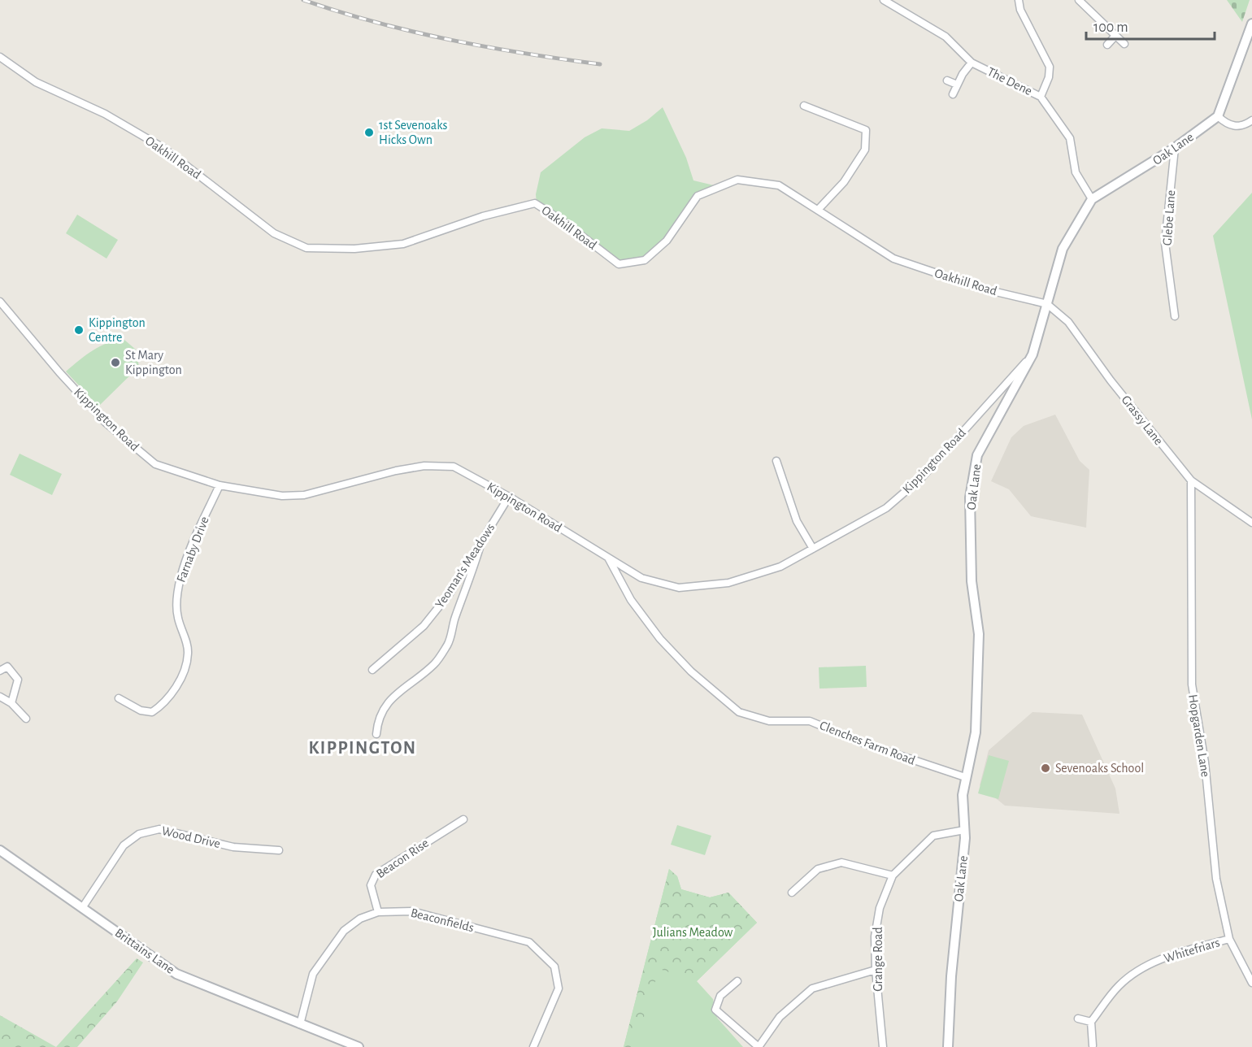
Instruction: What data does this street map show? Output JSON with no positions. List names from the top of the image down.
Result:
{
  "streets": {
    "street": [
      "The Dene",
      "Oak Lane",
      "Oakhill Road",
      "Glebe Lane",
      "Kippington Road",
      "Grassy Lane",
      "Farnaby Drive",
      "Yeoman's Meadows",
      "Hopgarden Lane",
      "Clenches Farm Road",
      "Wood Drive",
      "Beacon Rise",
      "Beaconfields",
      "Whitefriars",
      "Brittains Lane",
      "Grange Road"
    ]
  },
  "crossings": [
    ["The Dene", "Oak Lane"],
    ["Oak Lane", "Oakhill Road"],
    ["Oak Lane", "Glebe Lane"],
    ["Oak Lane", "Kippington Road"],
    ["Oak Lane", "Grassy Lane"],
    ["Oak Lane", "Clenches Farm Road"],
    ["Oak Lane", "Grange Road"],
    ["Oakhill Road", "Grassy Lane"],
    ["Kippington Road", "Farnaby Drive"],
    ["Kippington Road", "Yeoman's Meadows"],
    ["Kippington Road", "Clenches Farm Road"],
    ["Grassy Lane", "Hopgarden Lane"],
    ["Hopgarden Lane", "Whitefriars"],
    ["Wood Drive", "Brittains Lane"],
    ["Beacon Rise", "Beaconfields"],
    ["Beaconfields", "Brittains Lane"]
  ],
  "districts": ["KIPPINGTON"],
  "parks": ["Julians Meadow"],
  "places": [
    "1st Sevenoaks Hicks Own",
    "Kippington Centre",
    "St Mary Kippington",
    "Sevenoaks School"
  ],
  "scale_bar": "100 m"
}
